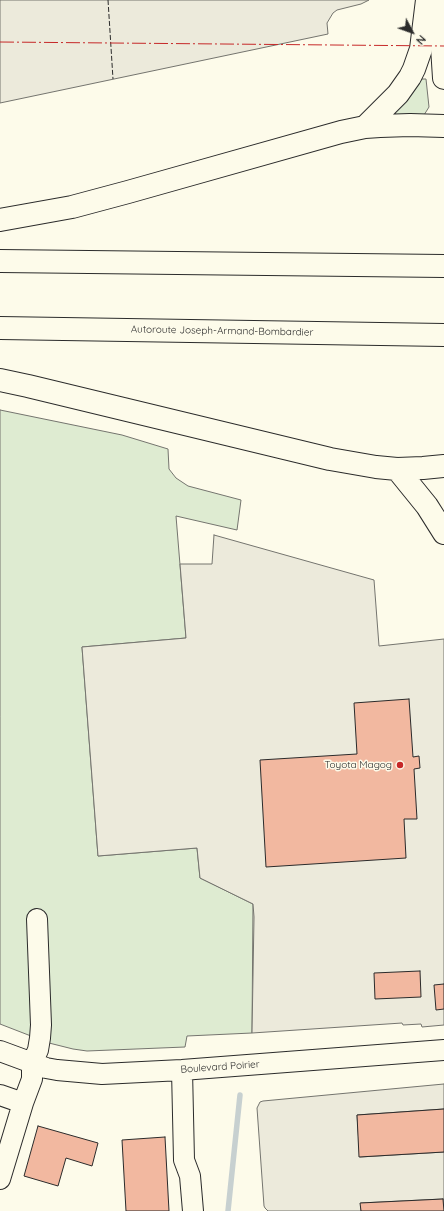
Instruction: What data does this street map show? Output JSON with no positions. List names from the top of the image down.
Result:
{
  "streets": {
    "main road": ["Autoroute Joseph-Armand-Bombardier"],
    "street": ["Boulevard Poirier"]
  },
  "places": ["Toyota Magog"],
  "north": "bottom right"
}
